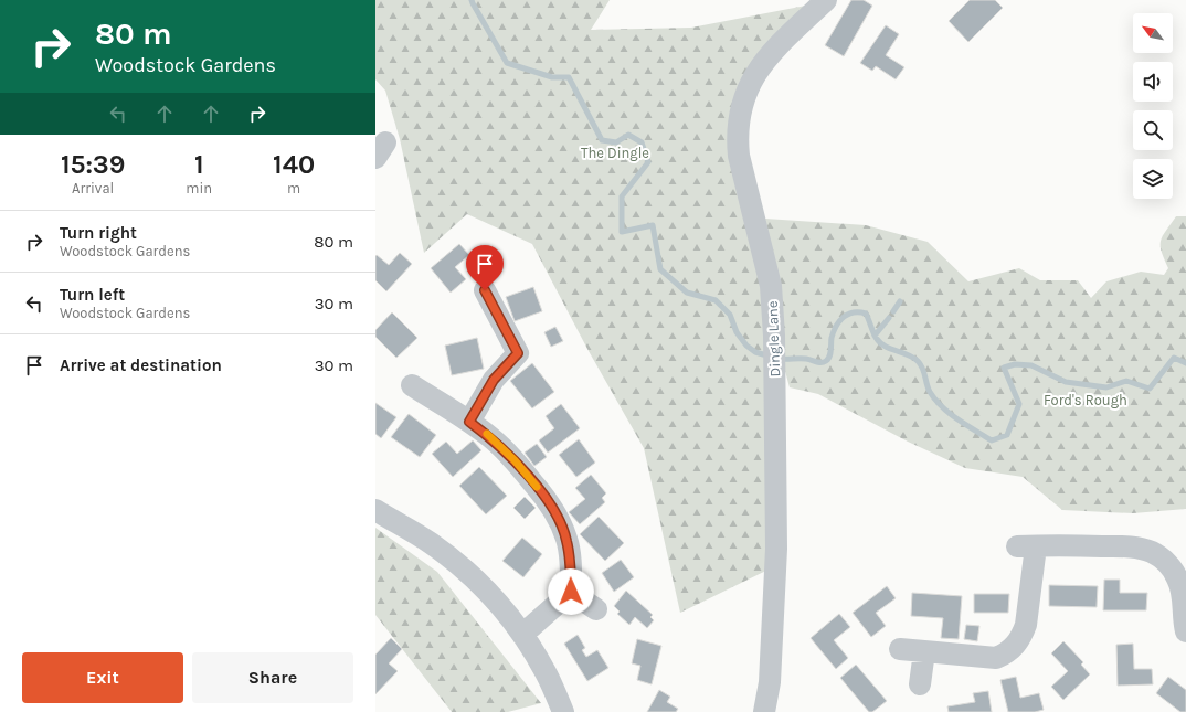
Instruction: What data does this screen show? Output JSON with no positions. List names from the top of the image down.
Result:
{
  "streets": {
    "street": ["Dingle Lane"]
  },
  "parks": ["The Dingle", "Ford's Rough"],
  "north": "top left",
  "page": {
    "turn": ["80 m", "Woodstock Gardens"],
    "eta": [
      "15:39",
      "Arrival",
      "1",
      "min",
      "140",
      "m"
    ],
    "list": [
      {
        "name": "Turn right",
        "note": "Woodstock Gardens",
        "value": "80 m"
      },
      {
        "name": "Turn left",
        "note": "Woodstock Gardens",
        "value": "30 m"
      },
      {
        "name": "Arrive at destination",
        "value": "30 m"
      }
    ],
    "buttons": ["Exit", "Share"]
  }
}
